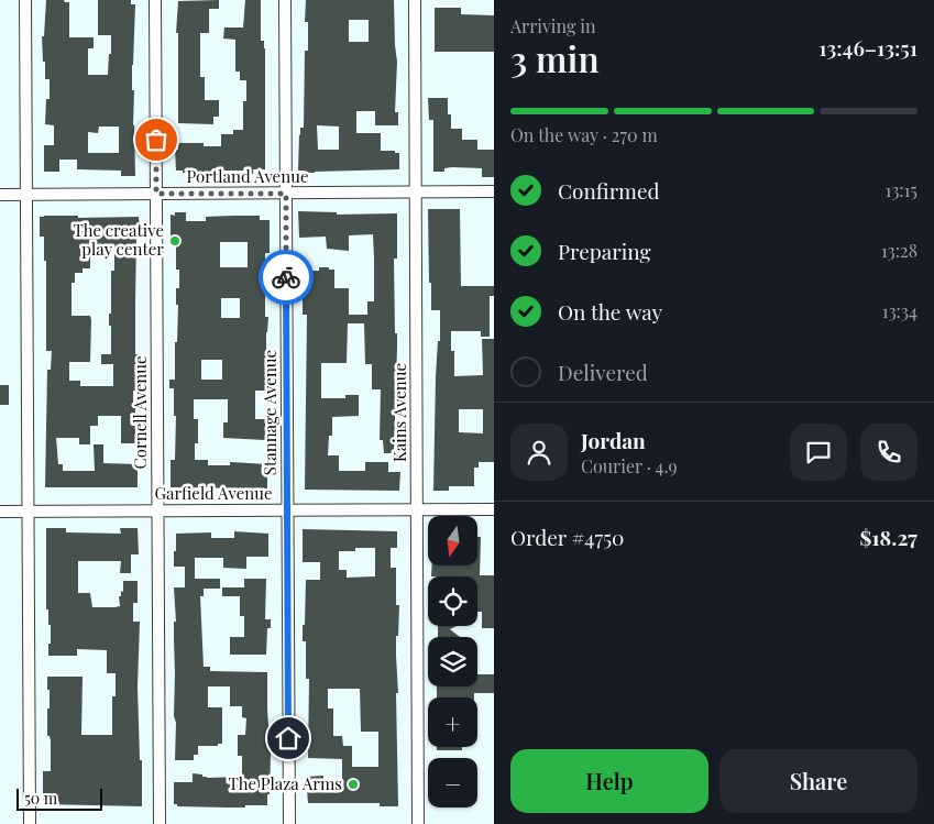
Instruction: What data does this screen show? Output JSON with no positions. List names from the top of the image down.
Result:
{
  "streets": {
    "street": [
      "Portland Avenue",
      "Cornell Avenue",
      "Stannage Avenue",
      "Kains Avenue",
      "Garfield Avenue"
    ]
  },
  "crossings": [
    ["Portland Avenue", "Cornell Avenue"],
    ["Portland Avenue", "Stannage Avenue"],
    ["Portland Avenue", "Kains Avenue"],
    ["Cornell Avenue", "Garfield Avenue"],
    ["Stannage Avenue", "Garfield Avenue"],
    ["Kains Avenue", "Garfield Avenue"]
  ],
  "places": ["The creative play center", "The Plaza Arms"],
  "scale_bar": "50 m",
  "north": "bottom",
  "page": {
    "heading": ["3 min", "Arriving in", "13:46–13:51"],
    "panel": [
      "Jordan",
      "Courier · 4.9",
      "Order #4750",
      "$18.27"
    ],
    "bar": "On the way · 270 m",
    "list": [
      ["Confirmed", "13:15"],
      ["Preparing", "13:28"],
      ["On the way", "13:34"],
      "Delivered"
    ],
    "map_buttons": ["+", "−"],
    "buttons": ["Help", "Share"],
    "scale": "50 m"
  }
}
